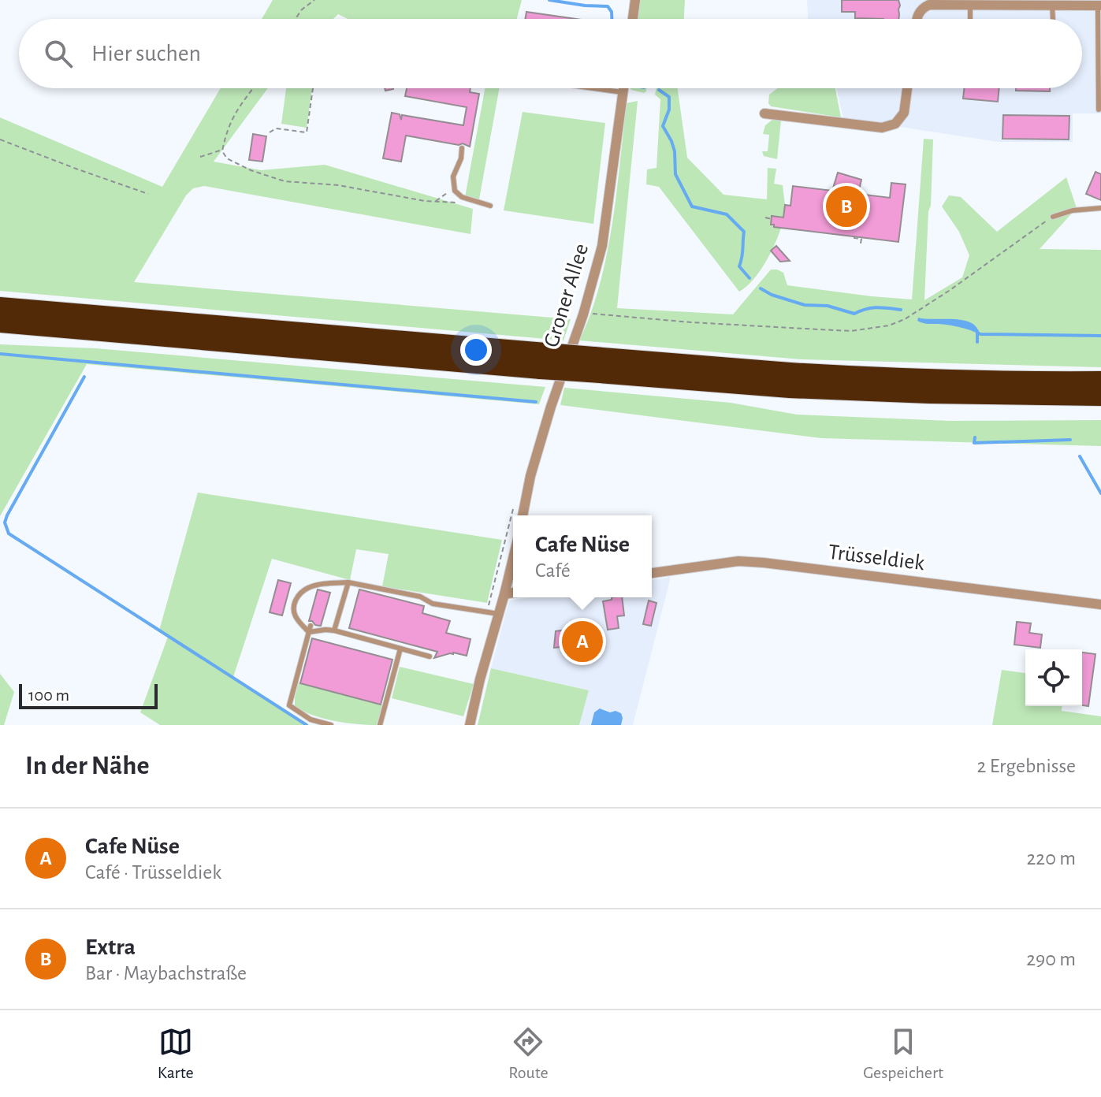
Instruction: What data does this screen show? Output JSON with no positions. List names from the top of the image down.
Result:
{
  "streets": {
    "street": ["Groner Allee", "Trüsseldiek"]
  },
  "scale_bar": "100 m",
  "page": {
    "search": "Hier suchen",
    "pins": ["B", "A"],
    "popup": ["Cafe Nüse", "Café"],
    "scale": "100 m",
    "heading": ["In der Nähe", "2 Ergebnisse"],
    "list": [
      {
        "mark": "A",
        "name": "Cafe Nüse",
        "note": "Café · Trüsseldiek",
        "value": "220 m"
      },
      {
        "mark": "B",
        "name": "Extra",
        "note": "Bar · Maybachstraße",
        "value": "290 m"
      }
    ],
    "nav": ["Karte", "Route", "Gespeichert"]
  }
}
